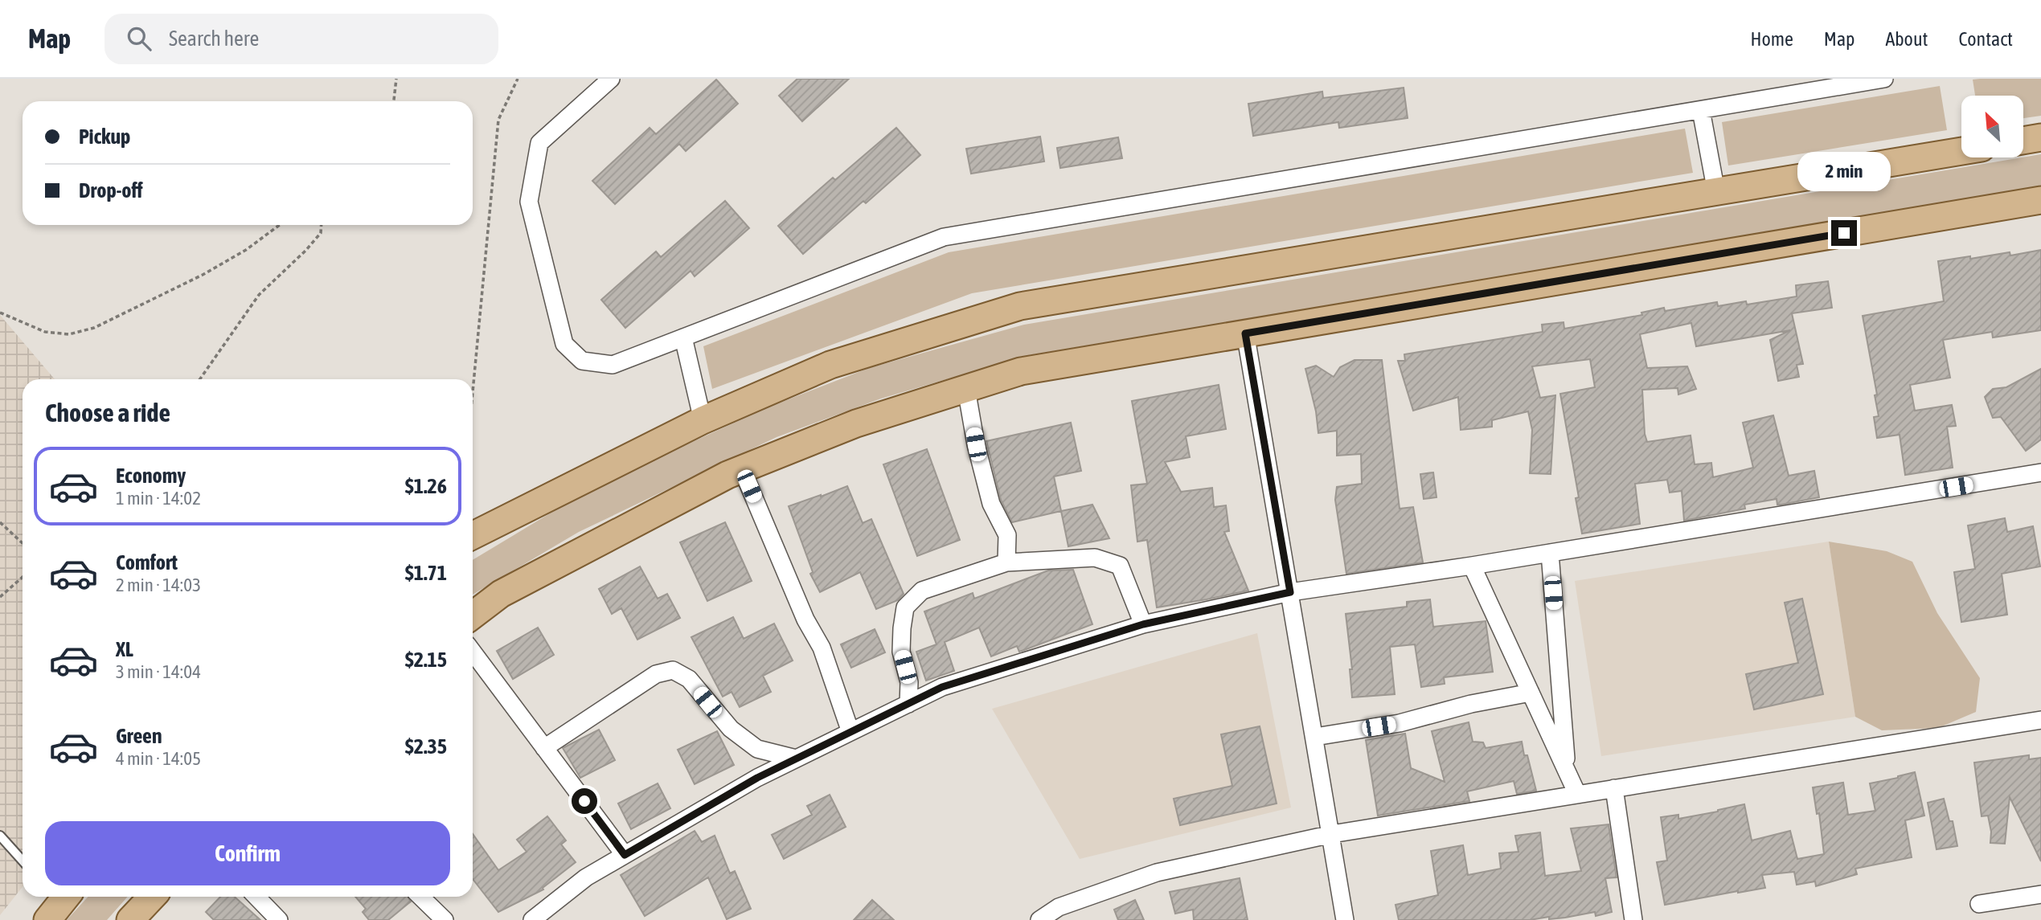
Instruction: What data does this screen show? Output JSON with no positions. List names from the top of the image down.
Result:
{
  "north": "top left",
  "page": {
    "header": "Map",
    "search": "Search here",
    "nav": [
      "Home",
      "Map",
      "About",
      "Contact"
    ],
    "banner": ["Pickup", "Drop-off"],
    "bubble": "2 min",
    "heading": "Choose a ride",
    "list": [
      {
        "name": "Economy",
        "note": "1 min · 14:02",
        "value": "$1.26"
      },
      {
        "name": "Comfort",
        "note": "2 min · 14:03",
        "value": "$1.71"
      },
      {
        "name": "XL",
        "note": "3 min · 14:04",
        "value": "$2.15"
      },
      {
        "name": "Green",
        "note": "4 min · 14:05",
        "value": "$2.35"
      }
    ],
    "buttons": "Confirm"
  }
}
